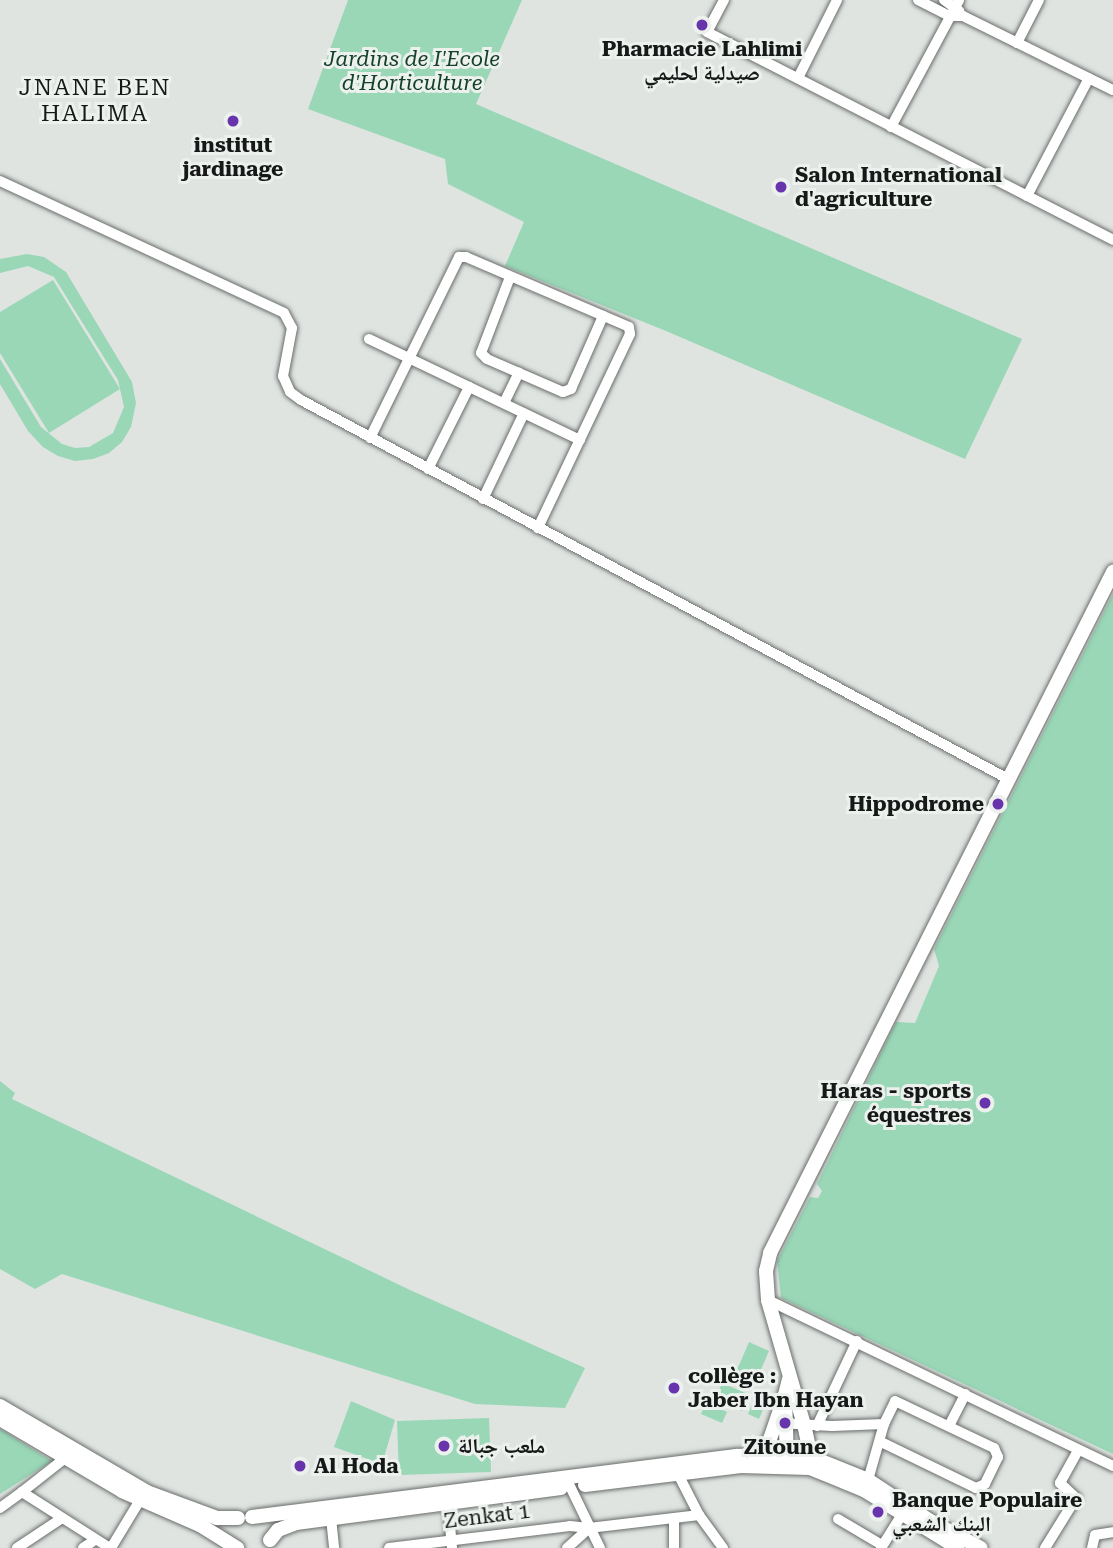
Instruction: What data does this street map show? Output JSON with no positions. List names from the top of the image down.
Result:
{
  "streets": {
    "street": ["Zenkat 1"]
  },
  "districts": ["JNANE BEN HALIMA"],
  "parks": ["Jardins de I'Ecole d'Horticulture"],
  "places": [
    "Pharmacie Lahlimi صيدلية لحليمي",
    "institut jardinage",
    "Salon International d'agriculture",
    "Hippodrome",
    "Haras - sports équestres",
    "collège : Jaber Ibn Hayan",
    "Zitoune",
    "ملعب جبالة",
    "Al Hoda",
    "Banque Populaire البنك الشعبي"
  ]
}
